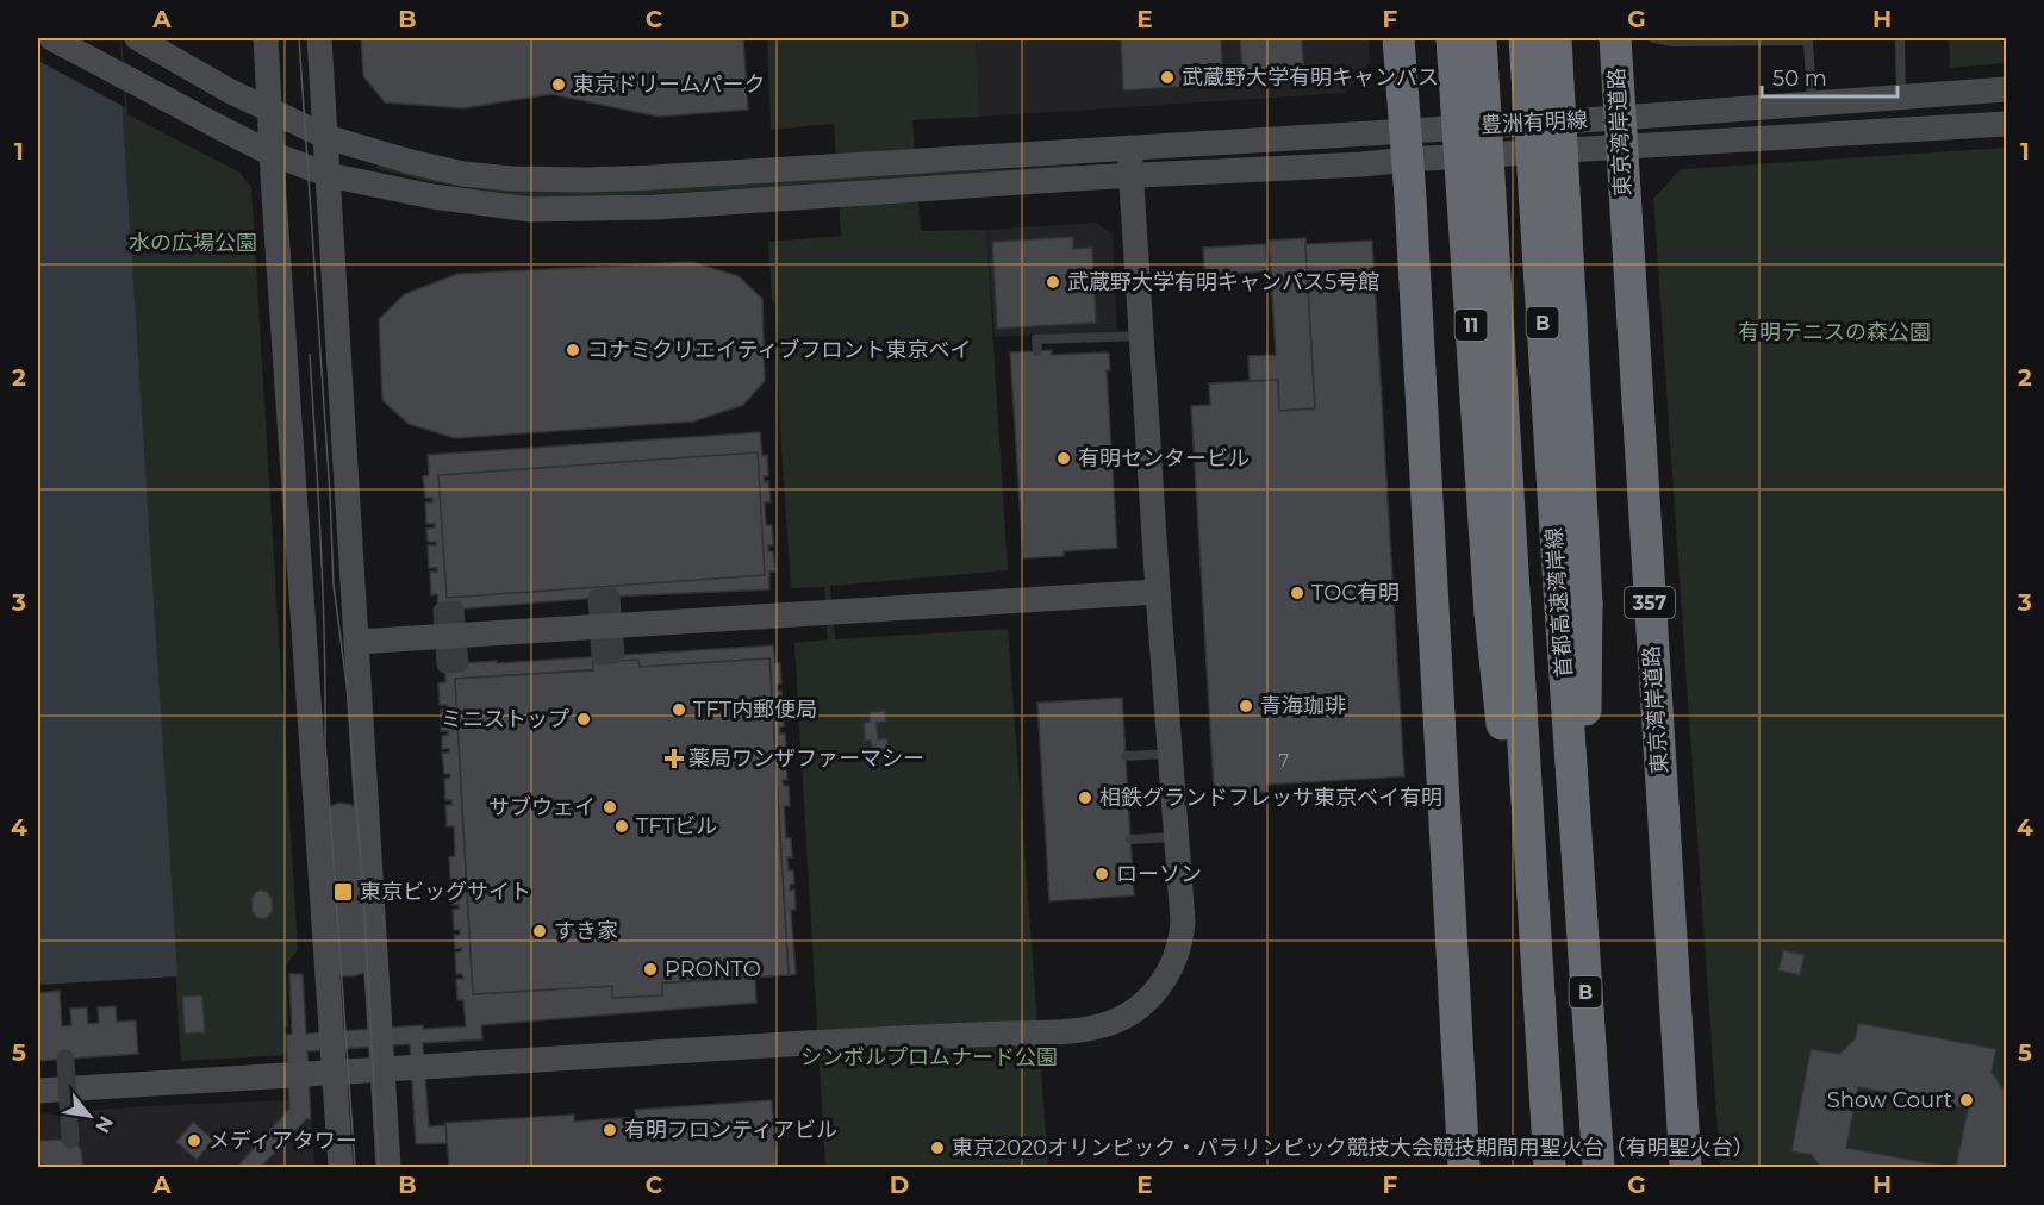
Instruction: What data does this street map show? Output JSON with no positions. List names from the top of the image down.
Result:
{
  "streets": {
    "highway": [
      "東京湾岸道路",
      "B",
      "11",
      "首都高速湾岸線",
      "357"
    ],
    "street": ["豊洲有明線"]
  },
  "crossings": [
    ["豊洲有明線", "東京湾岸道路"],
    ["11", "首都高速湾岸線"]
  ],
  "parks": ["水の広場公園", "有明テニスの森公園", "シンボルプロムナード公園"],
  "places": {
    "other": [
      "武蔵野大学有明キャンパス",
      "東京ドリームパーク",
      "武蔵野大学有明キャンパス5号館",
      "コナミクリエイティブフロント東京ベイ",
      "有明センタービル",
      "TOC有明",
      "青海珈琲",
      "TFT内郵便局",
      "ミニストップ",
      "相鉄グランドフレッサ東京ベイ有明",
      "サブウェイ",
      "TFTビル",
      "ローソン",
      "すき家",
      "PRONTO",
      "Show Court",
      "有明フロンティアビル",
      "メディアタワー",
      "東京2020オリンピック・パラリンピック競技大会競技期間用聖火台（有明聖火台）"
    ],
    "health": ["薬局ワンザファーマシー"],
    "transit": ["東京ビッグサイト"]
  },
  "house_numbers": ["7"],
  "scale_bar": "50 m",
  "north": "bottom right",
  "grid": {
    "columns": [
      "A",
      "B",
      "C",
      "D",
      "E",
      "F",
      "G",
      "H"
    ],
    "rows": [
      "1",
      "2",
      "3",
      "4",
      "5"
    ]
  }
}
